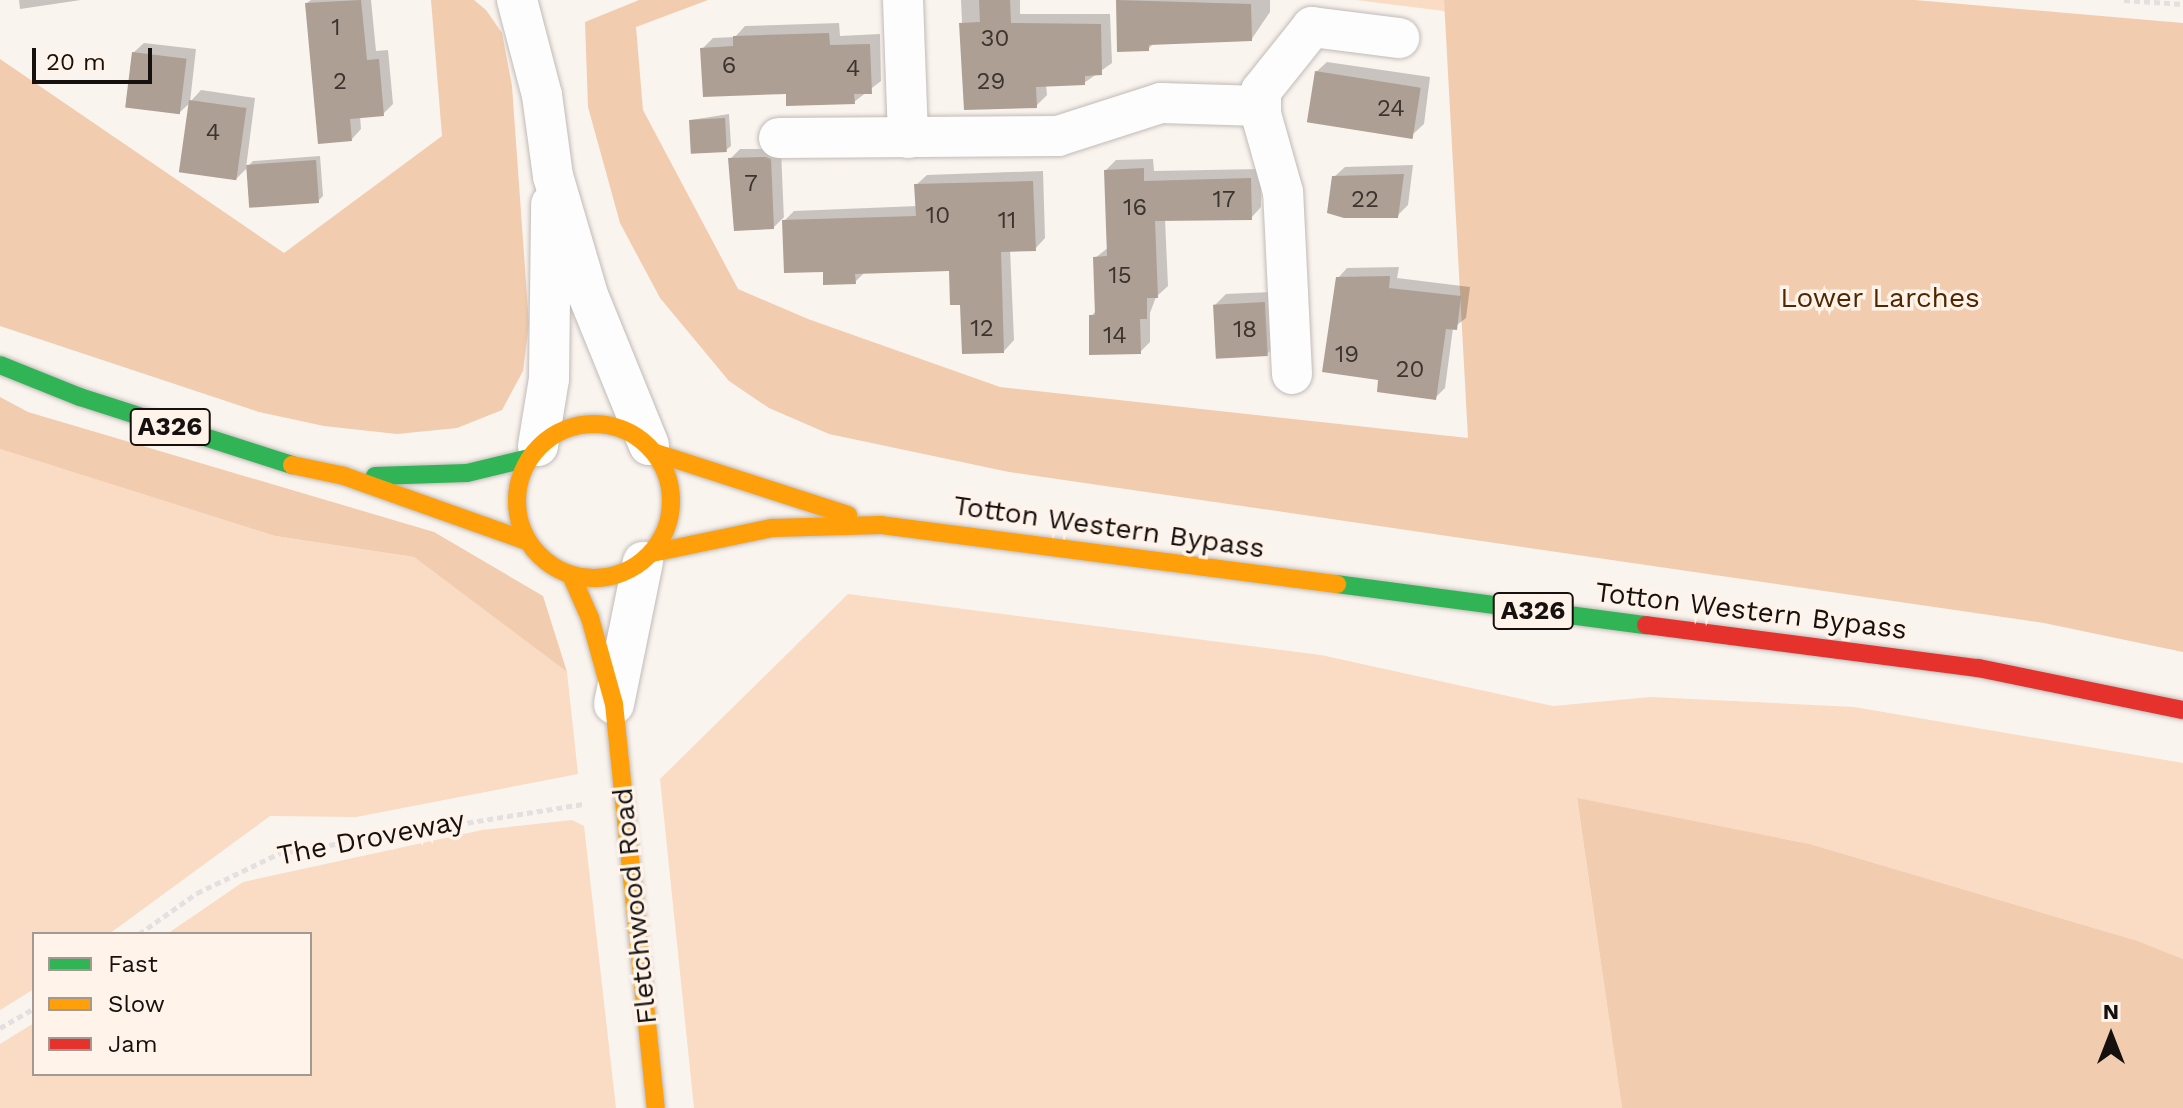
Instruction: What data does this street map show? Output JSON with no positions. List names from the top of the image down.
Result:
{
  "streets": {
    "main road": ["A326", "Totton Western Bypass", "Fletchwood Road"],
    "path": ["The Droveway"]
  },
  "crossings": [
    ["A326", "Totton Western Bypass"],
    ["A326", "Fletchwood Road"],
    ["Totton Western Bypass", "Fletchwood Road"],
    ["The Droveway", "Fletchwood Road"]
  ],
  "parks": ["Lower Larches"],
  "house_numbers": [
    "1",
    "30",
    "6",
    "4",
    "2",
    "29",
    "24",
    "4",
    "7",
    "17",
    "22",
    "16",
    "10",
    "11",
    "15",
    "12",
    "18",
    "14",
    "19",
    "20"
  ],
  "legend": ["Fast", "Slow", "Jam"],
  "scale_bar": "20 m",
  "north": "top"
}
